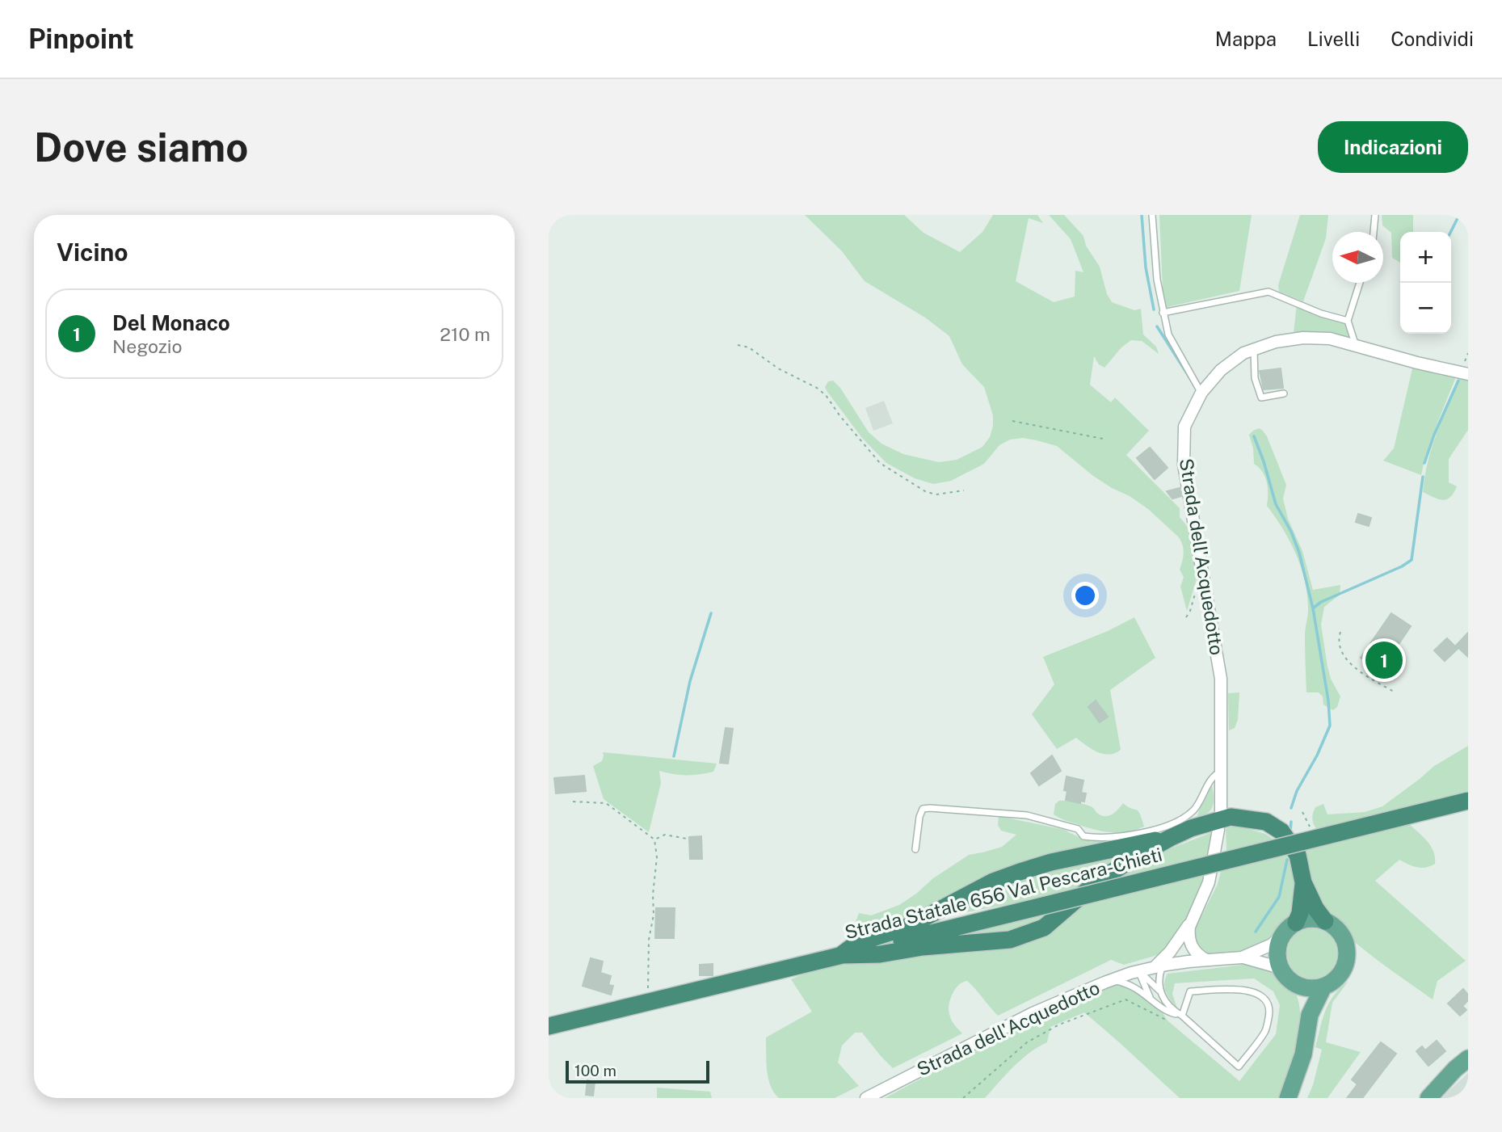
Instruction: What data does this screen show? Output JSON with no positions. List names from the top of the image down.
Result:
{
  "streets": {
    "highway": ["Strada Statale 656 Val Pescara-Chieti"],
    "street": ["Strada dell'Acquedotto"]
  },
  "scale_bar": "100 m",
  "north": "left",
  "page": {
    "header": "Pinpoint",
    "nav": ["Mappa", "Livelli", "Condividi"],
    "buttons": "Indicazioni",
    "title": "Dove siamo",
    "heading": "Vicino",
    "map_buttons": ["+", "−"],
    "list": [
      {
        "mark": "1",
        "name": "Del Monaco",
        "note": "Negozio",
        "value": "210 m"
      }
    ],
    "pins": "1",
    "scale": "100 m"
  }
}
